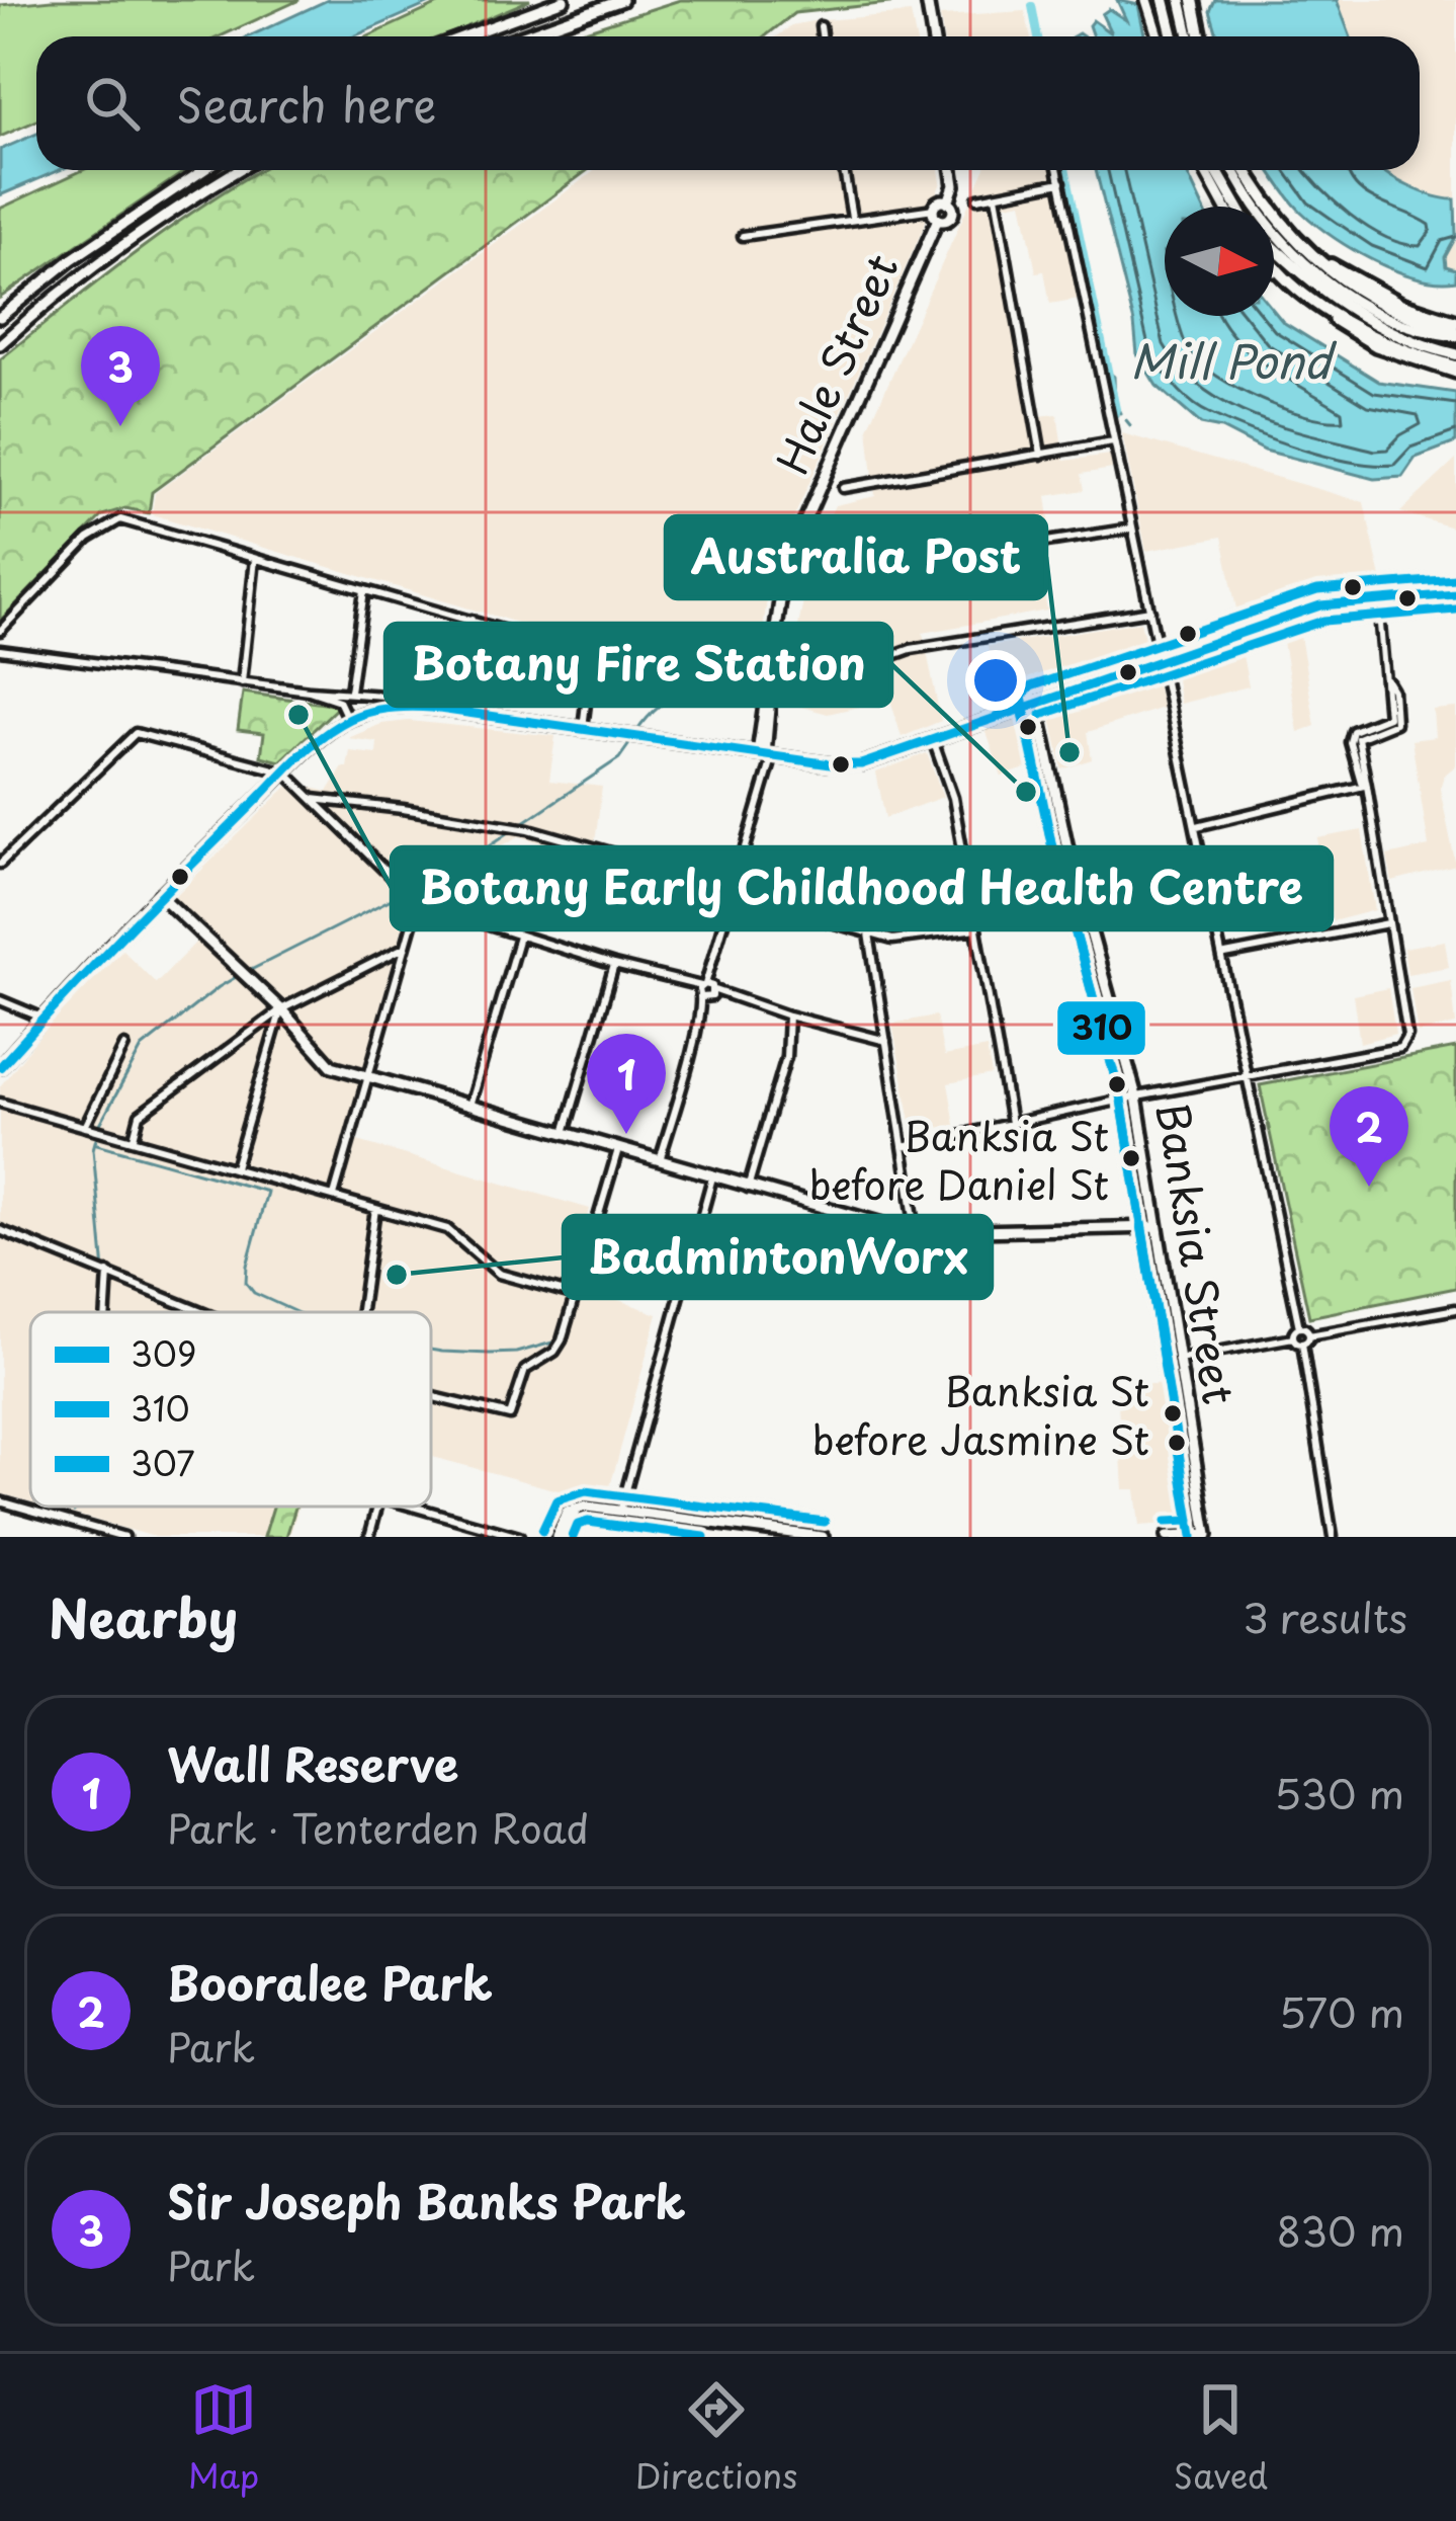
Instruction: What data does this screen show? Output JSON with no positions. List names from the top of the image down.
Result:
{
  "streets": {
    "main road": ["Hale Street", "Banksia Street"]
  },
  "water": ["Mill Pond"],
  "places": [
    "Botany Early Childhood Health Centre",
    "Australia Post",
    "Botany Fire Station",
    "Banksia St before Daniel St",
    "BadmintonWorx",
    "Banksia St before Jasmine St"
  ],
  "lines": ["transit line 307", "transit line 309", "transit line 310"],
  "legend": ["309", "310", "307"],
  "north": "right",
  "page": {
    "search": "Search here",
    "pins": ["3", "1", "2"],
    "heading": ["Nearby", "3 results"],
    "list": [
      {
        "mark": "1",
        "name": "Wall Reserve",
        "note": "Park · Tenterden Road",
        "value": "530 m"
      },
      {
        "mark": "2",
        "name": "Booralee Park",
        "note": "Park",
        "value": "570 m"
      },
      {
        "mark": "3",
        "name": "Sir Joseph Banks Park",
        "note": "Park",
        "value": "830 m"
      }
    ],
    "nav": ["Map", "Directions", "Saved"]
  }
}
